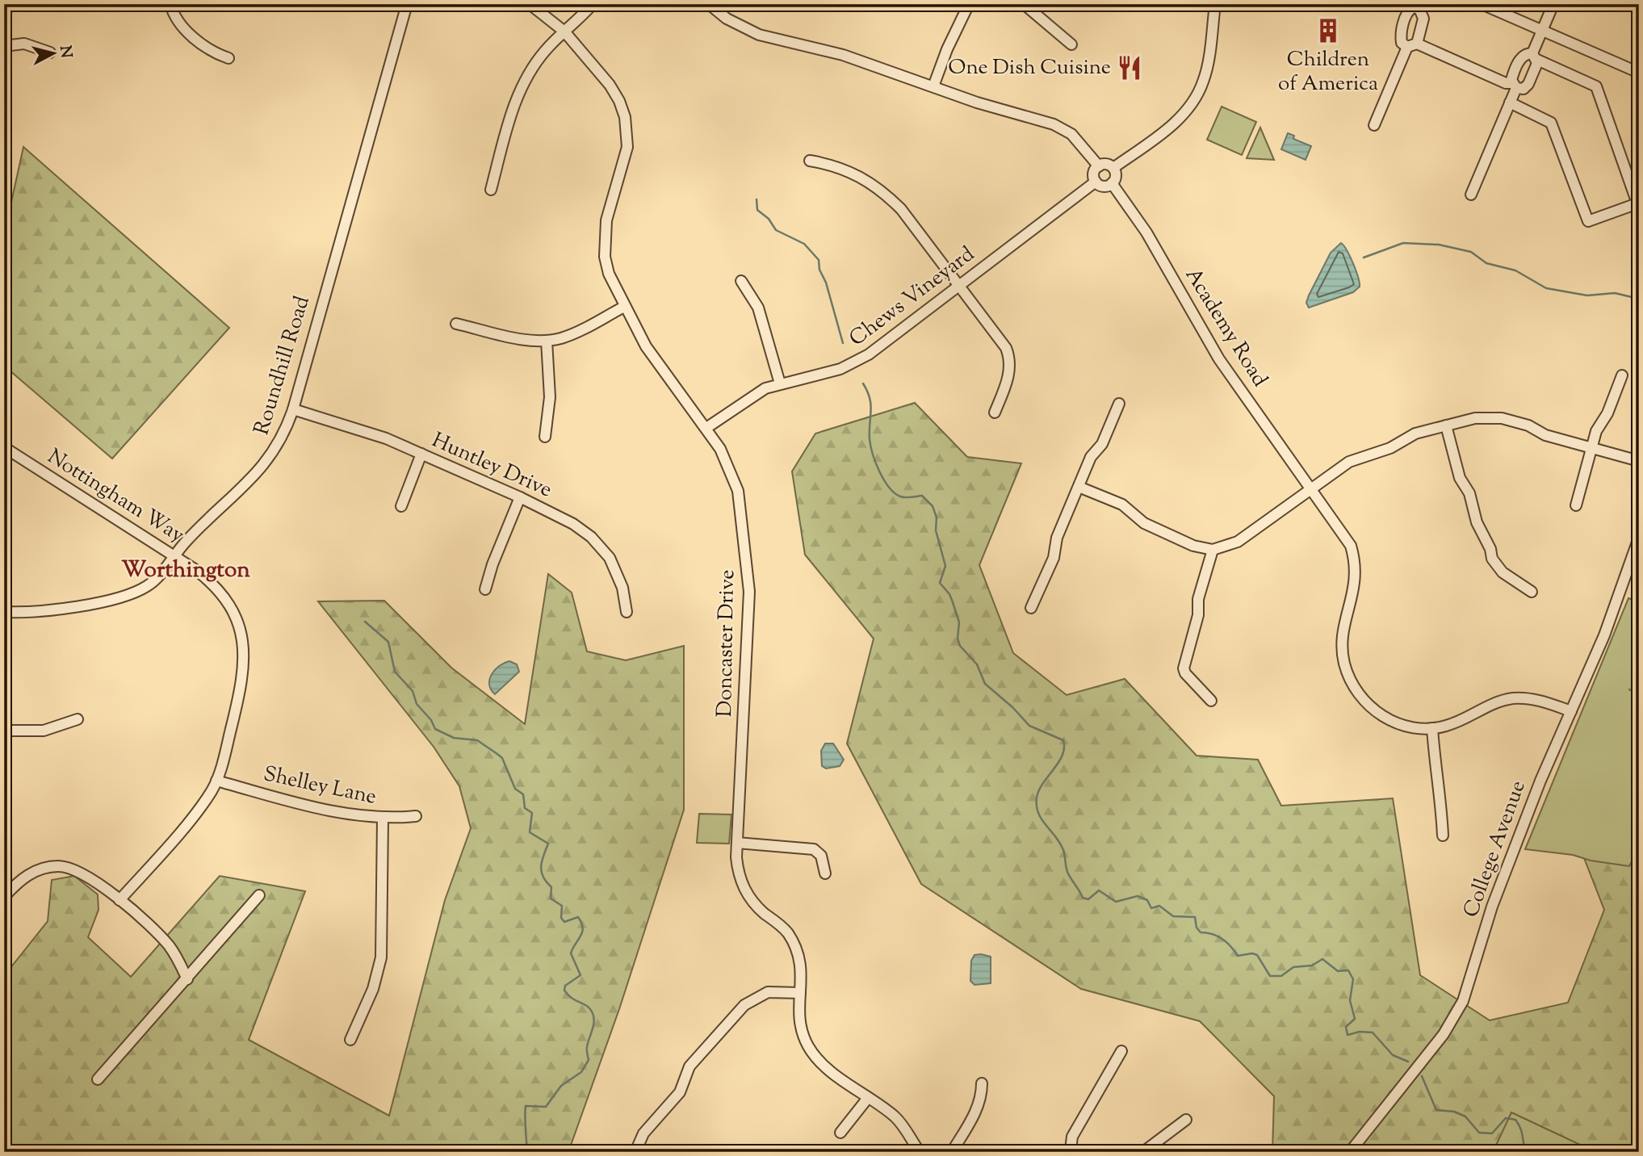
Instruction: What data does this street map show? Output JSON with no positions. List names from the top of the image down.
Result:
{
  "streets": {
    "street": [
      "Chews Vineyard",
      "Academy Road",
      "Roundhill Road",
      "Huntley Drive",
      "Nottingham Way",
      "Doncaster Drive",
      "Shelley Lane",
      "College Avenue"
    ]
  },
  "crossings": [
    ["Chews Vineyard", "Academy Road"],
    ["Chews Vineyard", "Doncaster Drive"],
    ["Roundhill Road", "Huntley Drive"],
    ["Roundhill Road", "Nottingham Way"],
    ["Nottingham Way", "Shelley Lane"]
  ],
  "districts": ["Worthington"],
  "places": {
    "building": ["Children of America"],
    "restaurant": ["One Dish Cuisine"]
  },
  "north": "right"
}
